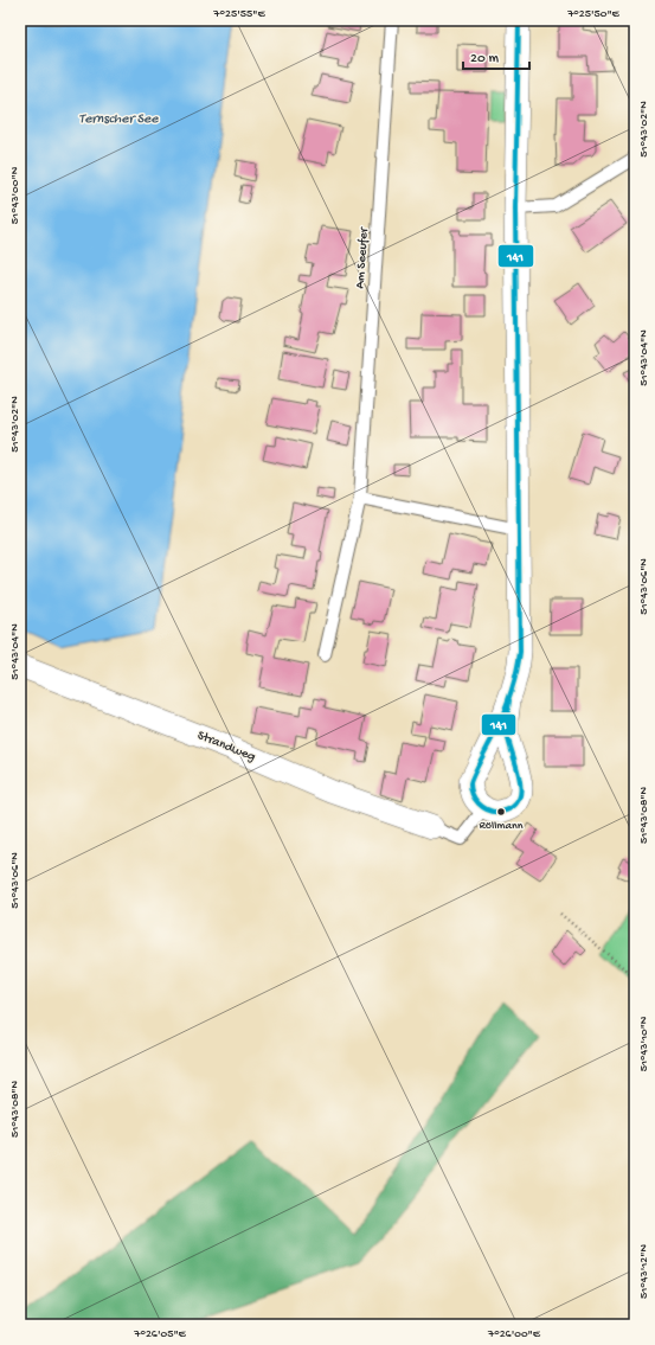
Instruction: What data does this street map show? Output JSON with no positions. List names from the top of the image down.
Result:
{
  "streets": {
    "street": ["Strandweg"],
    "lane": ["Am Seeufer"]
  },
  "water": ["Ternscher See"],
  "places": ["Röllmann"],
  "lines": ["transit line 141"],
  "scale_bar": "20 m",
  "coordinates": [
    "7°25'55\"E",
    "7°25'50\"E",
    "51°43'02\"N",
    "51°43'00\"N",
    "51°43'04\"N",
    "51°43'06\"N",
    "51°43'08\"N",
    "51°43'10\"N",
    "51°43'12\"N",
    "7°26'05\"E",
    "7°26'00\"E"
  ]
}
